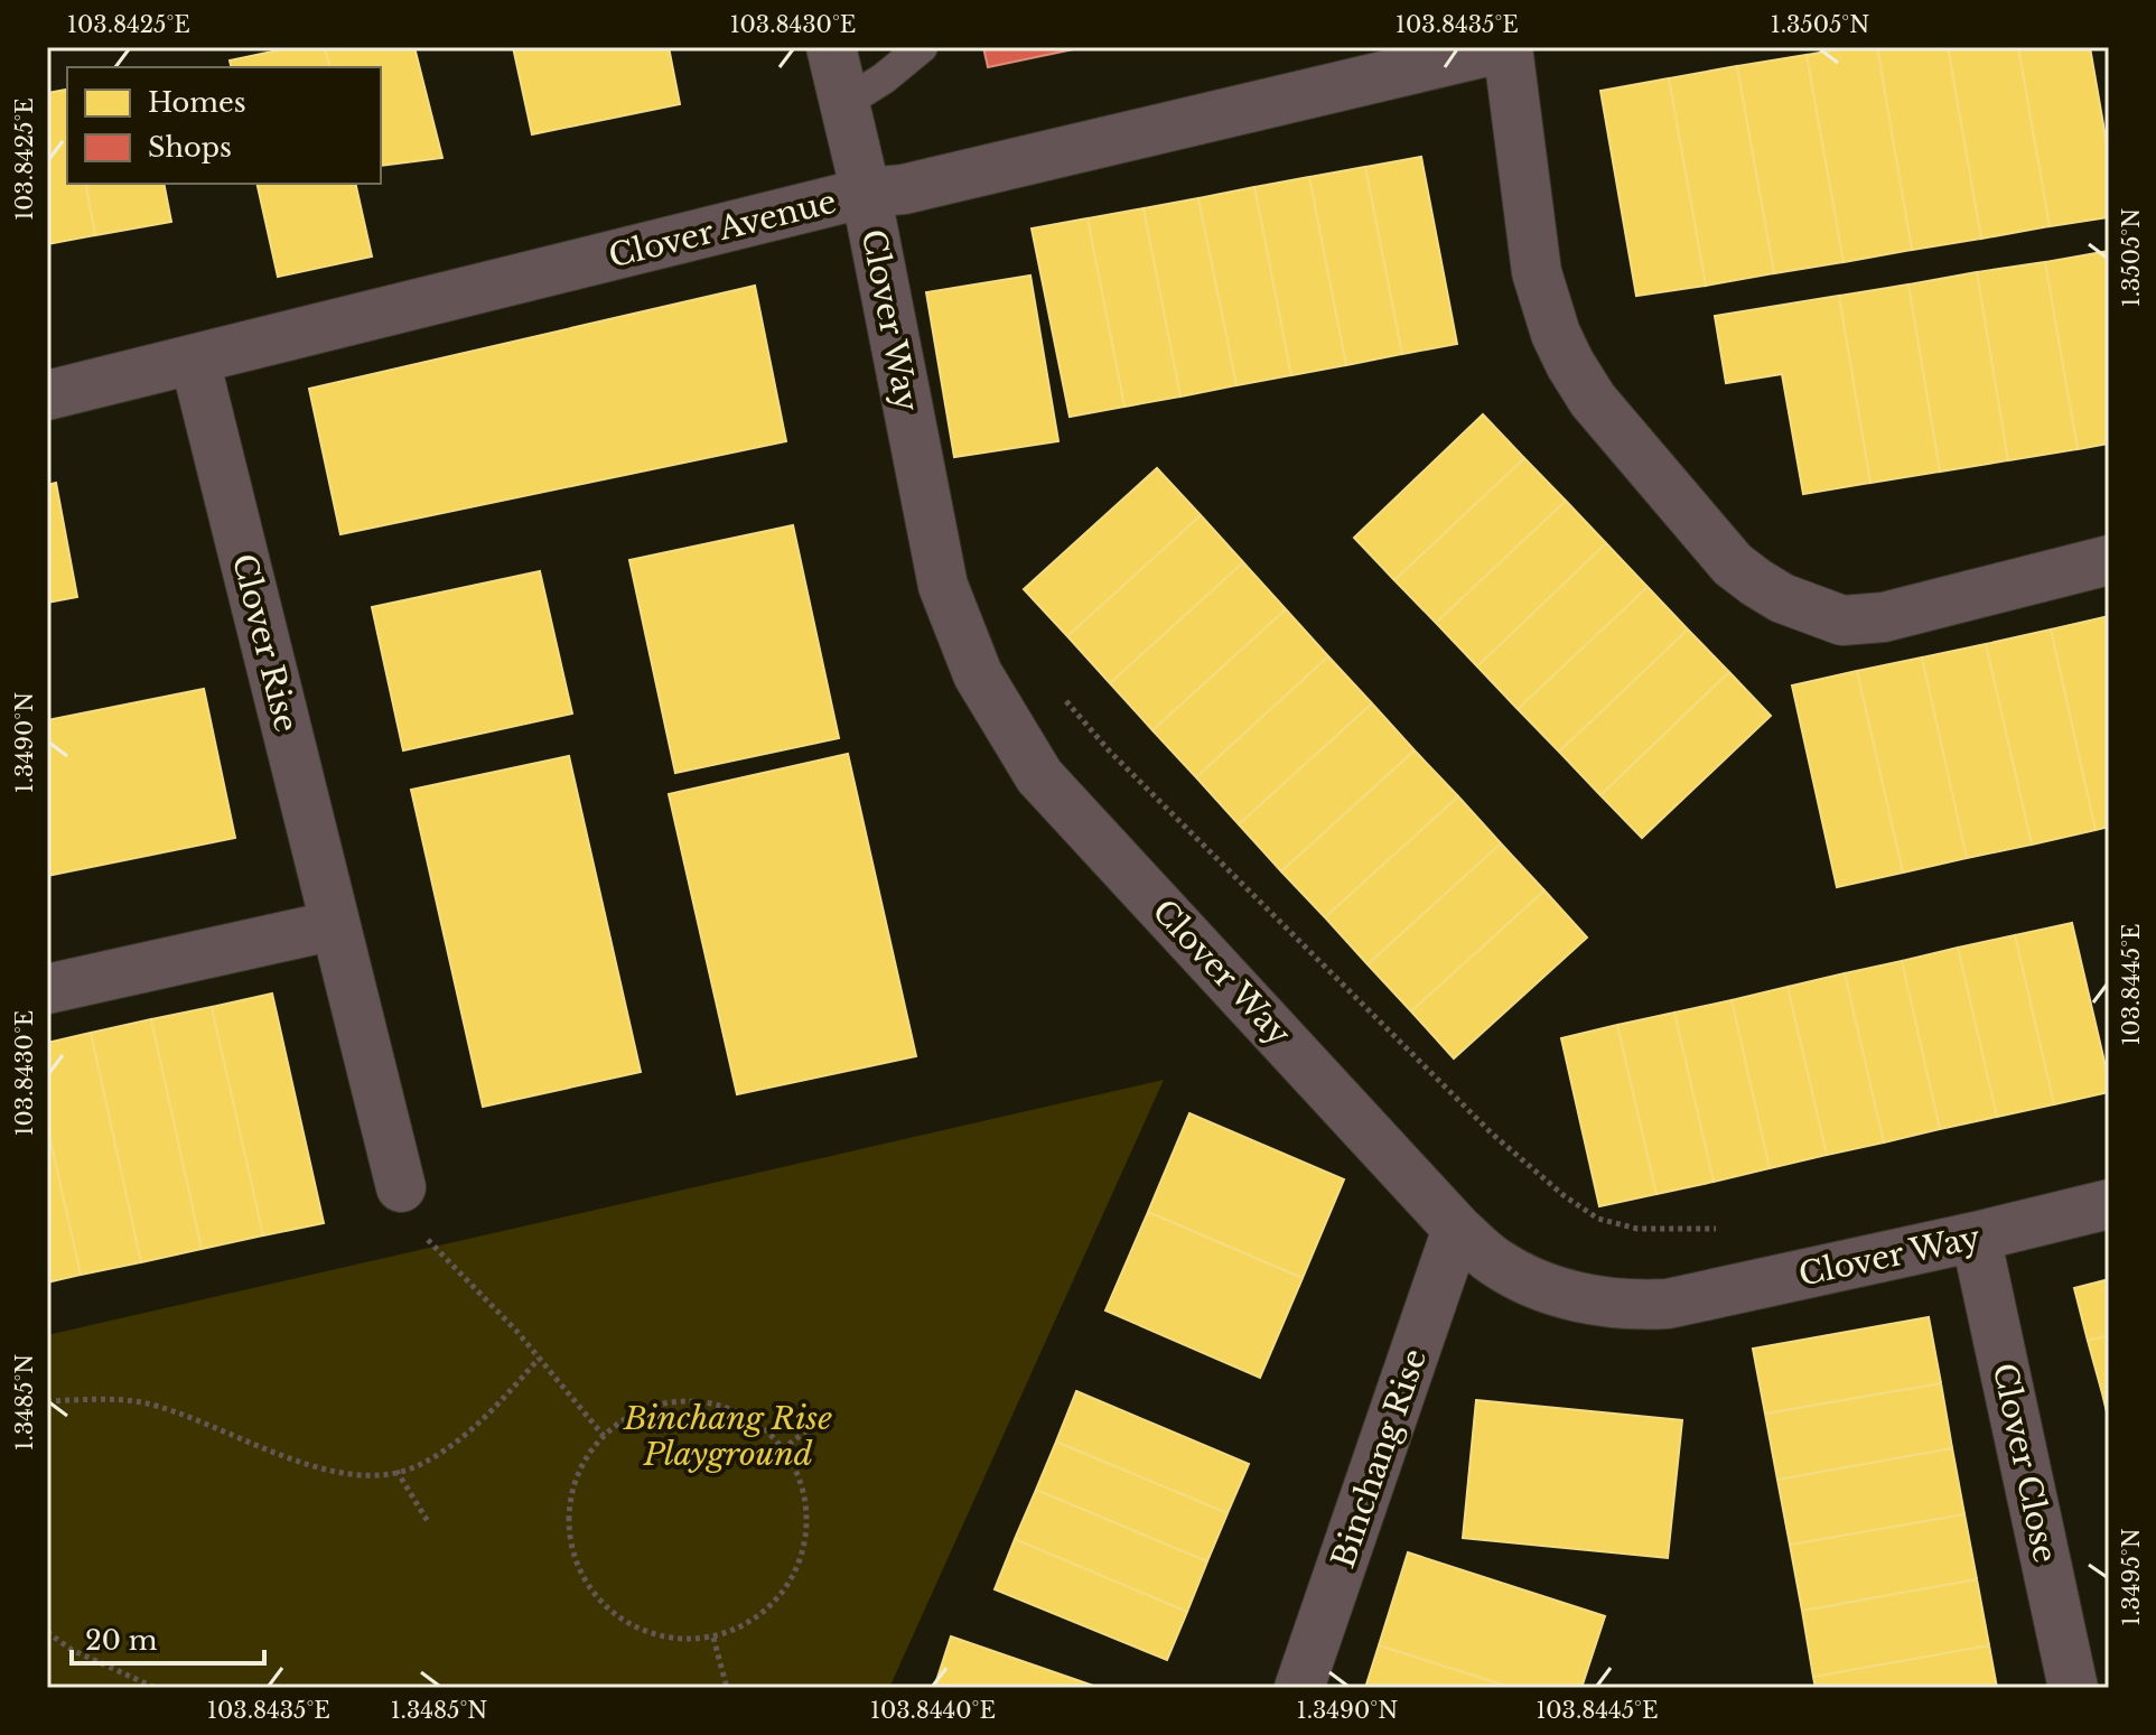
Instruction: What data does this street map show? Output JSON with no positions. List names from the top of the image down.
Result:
{
  "streets": {
    "street": [
      "Clover Avenue",
      "Clover Way",
      "Clover Rise",
      "Binchang Rise",
      "Clover Close"
    ]
  },
  "crossings": [
    ["Clover Avenue", "Clover Way"],
    ["Clover Avenue", "Clover Rise"],
    ["Clover Way", "Binchang Rise"],
    ["Clover Way", "Clover Close"]
  ],
  "parks": ["Binchang Rise Playground"],
  "legend": ["Homes", "Shops"],
  "scale_bar": "20 m",
  "coordinates": [
    "103.8425°E",
    "103.8430°E",
    "103.8435°E",
    "1.3505°N",
    "1.3490°N",
    "103.8445°E",
    "1.3485°N",
    "1.3495°N",
    "103.8440°E"
  ]
}
